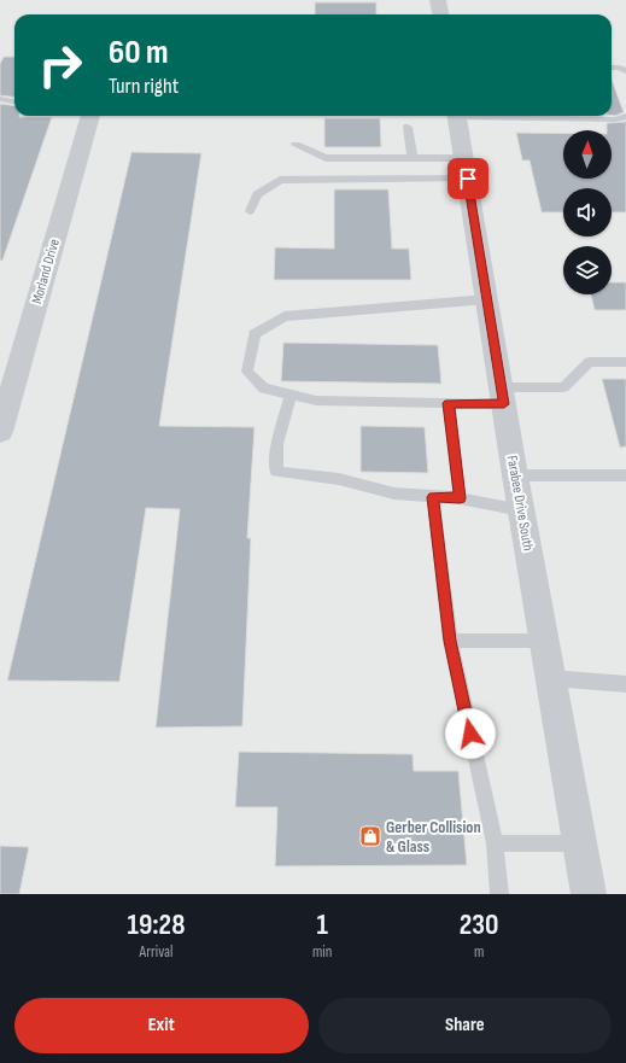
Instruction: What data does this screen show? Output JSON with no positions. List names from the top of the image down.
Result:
{
  "streets": {
    "street": ["Morland Drive", "Farabee Drive South"]
  },
  "places": {
    "shop": ["Gerber Collision & Glass"]
  },
  "north": "top",
  "page": {
    "turn": ["60 m", "Turn right"],
    "eta": [
      "19:28",
      "Arrival",
      "1",
      "min",
      "230",
      "m"
    ],
    "buttons": ["Exit", "Share"]
  }
}
